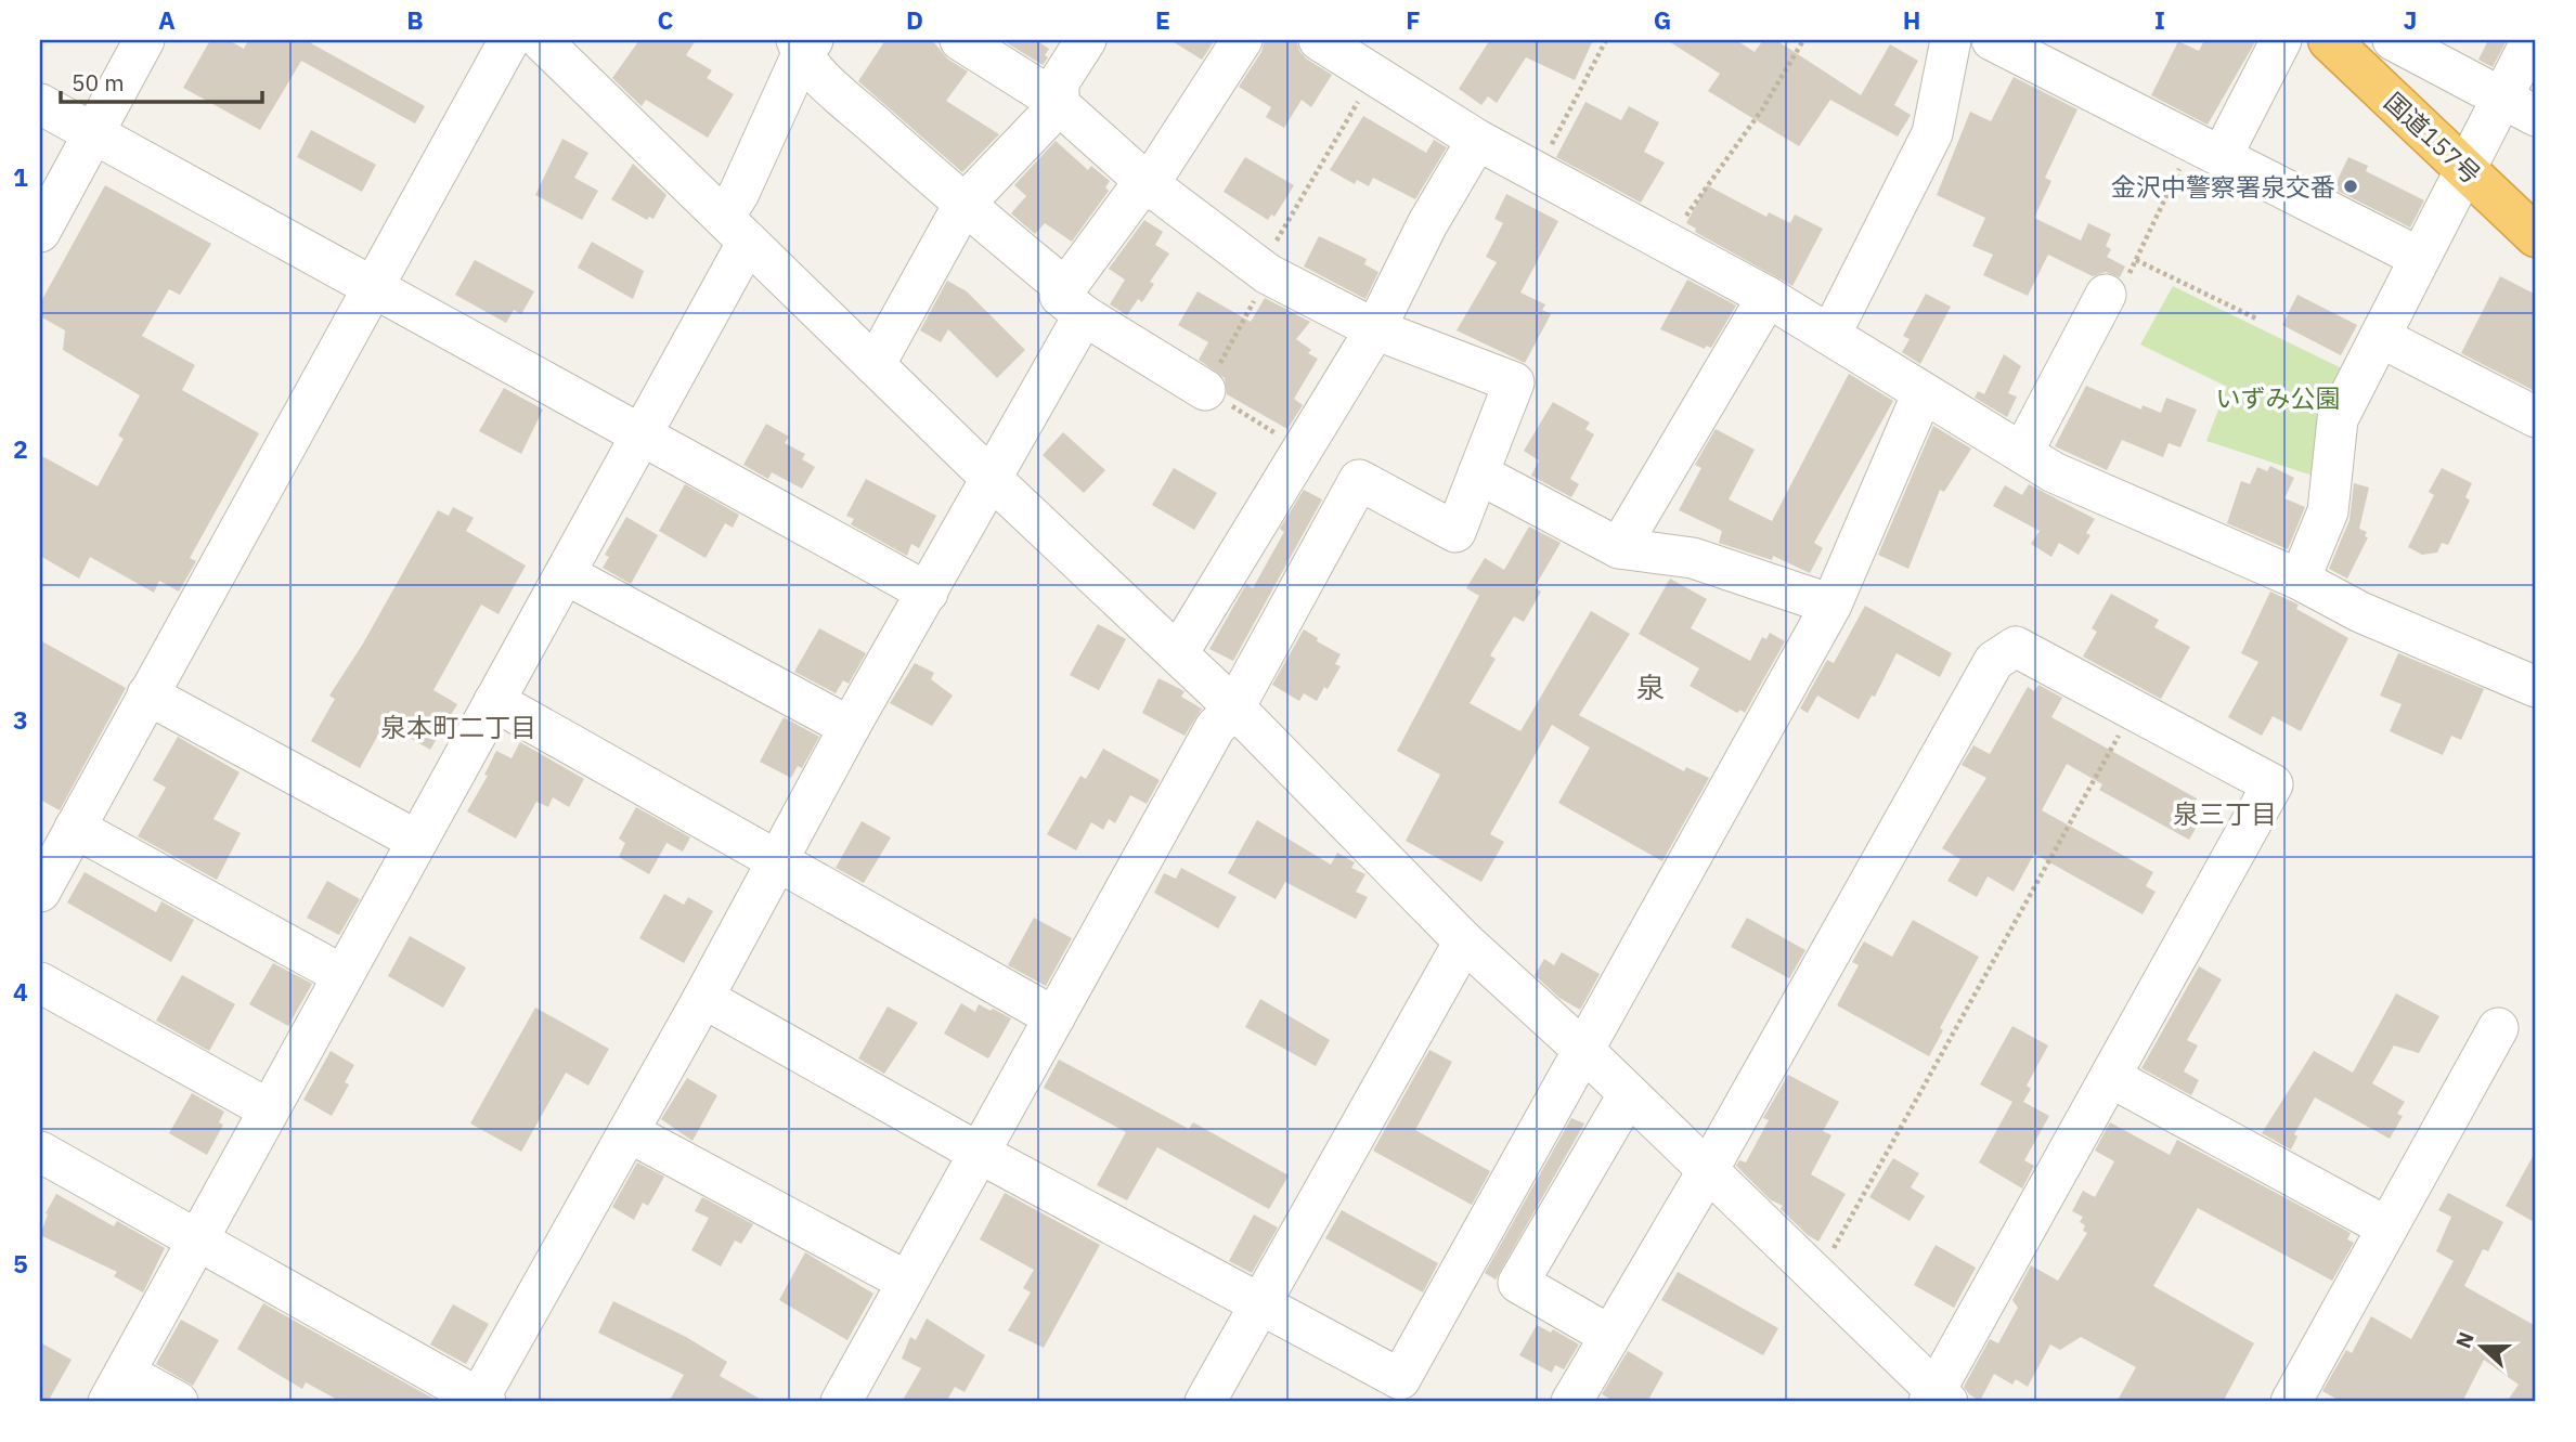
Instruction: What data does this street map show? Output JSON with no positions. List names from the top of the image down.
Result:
{
  "streets": {
    "highway": ["国道157号"]
  },
  "districts": ["泉", "泉本町二丁目", "泉三丁目"],
  "parks": ["いずみ公園"],
  "places": ["金沢中警察署泉交番"],
  "scale_bar": "50 m",
  "north": "left",
  "grid": {
    "columns": [
      "A",
      "B",
      "C",
      "D",
      "E",
      "F",
      "G",
      "H",
      "I",
      "J"
    ],
    "rows": [
      "1",
      "2",
      "3",
      "4",
      "5"
    ]
  }
}
